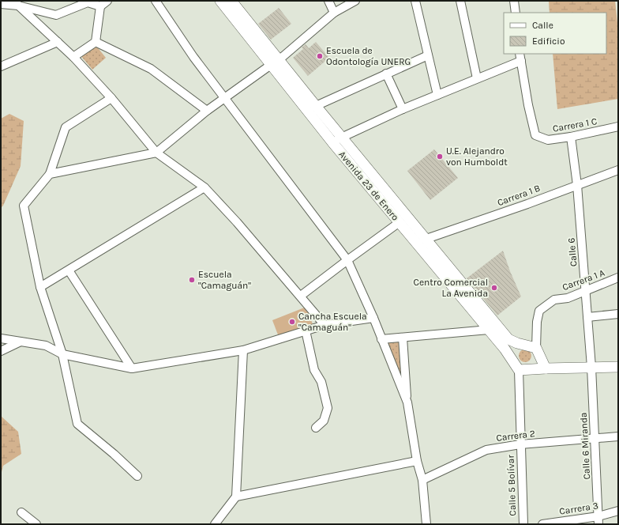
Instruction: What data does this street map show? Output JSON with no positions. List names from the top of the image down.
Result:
{
  "streets": {
    "main road": ["Avenida 23 de Enero"],
    "street": [
      "Carrera 1 C",
      "Carrera 1 B",
      "Calle 6",
      "Carrera 1 A",
      "Carrera 2",
      "Calle 6 Miranda",
      "Calle 5 Bolívar",
      "Carrera 3"
    ]
  },
  "crossings": [
    ["Carrera 1 C", "Calle 6"],
    ["Avenida 23 de Enero", "Carrera 1 B"],
    ["Avenida 23 de Enero", "Carrera 1 A"],
    ["Avenida 23 de Enero", "Calle 5 Bolívar"],
    ["Carrera 1 B", "Calle 6"],
    ["Calle 6", "Carrera 1 A"],
    ["Calle 6", "Calle 6 Miranda"],
    ["Carrera 2", "Calle 6 Miranda"],
    ["Carrera 2", "Calle 5 Bolívar"],
    ["Calle 6 Miranda", "Carrera 3"]
  ],
  "places": [
    "Escuela de Odontología UNERG",
    "U.E. Alejandro von Humboldt",
    "Escuela \"Camaguán\"",
    "Centro Comercial La Avenida",
    "Cancha Escuela \"Camaguán\""
  ],
  "legend": ["Calle", "Edificio"]
}
